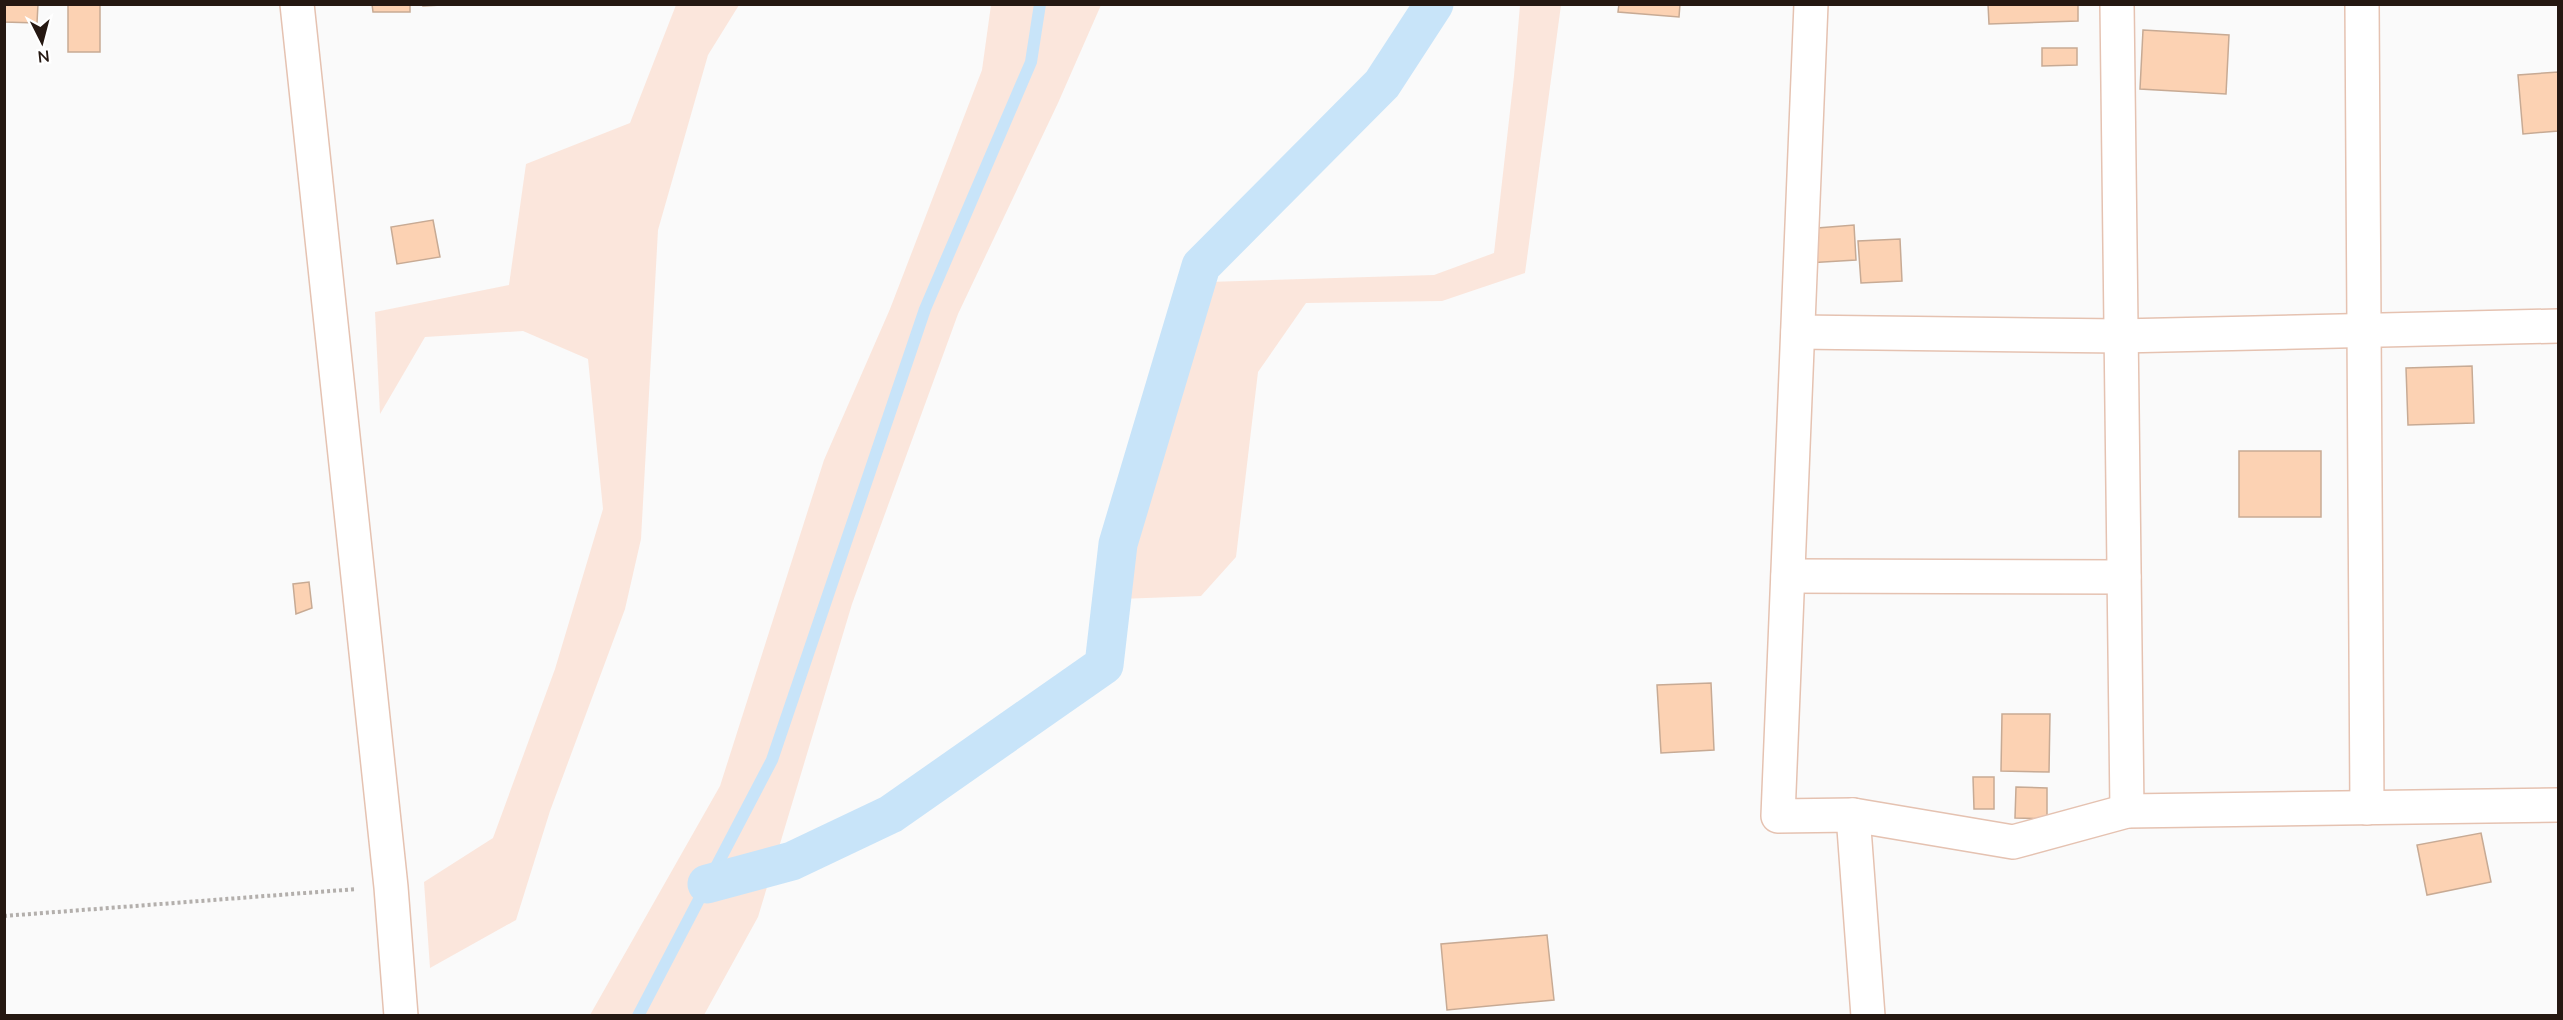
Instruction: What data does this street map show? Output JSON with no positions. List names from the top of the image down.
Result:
{
  "north": "bottom"
}
